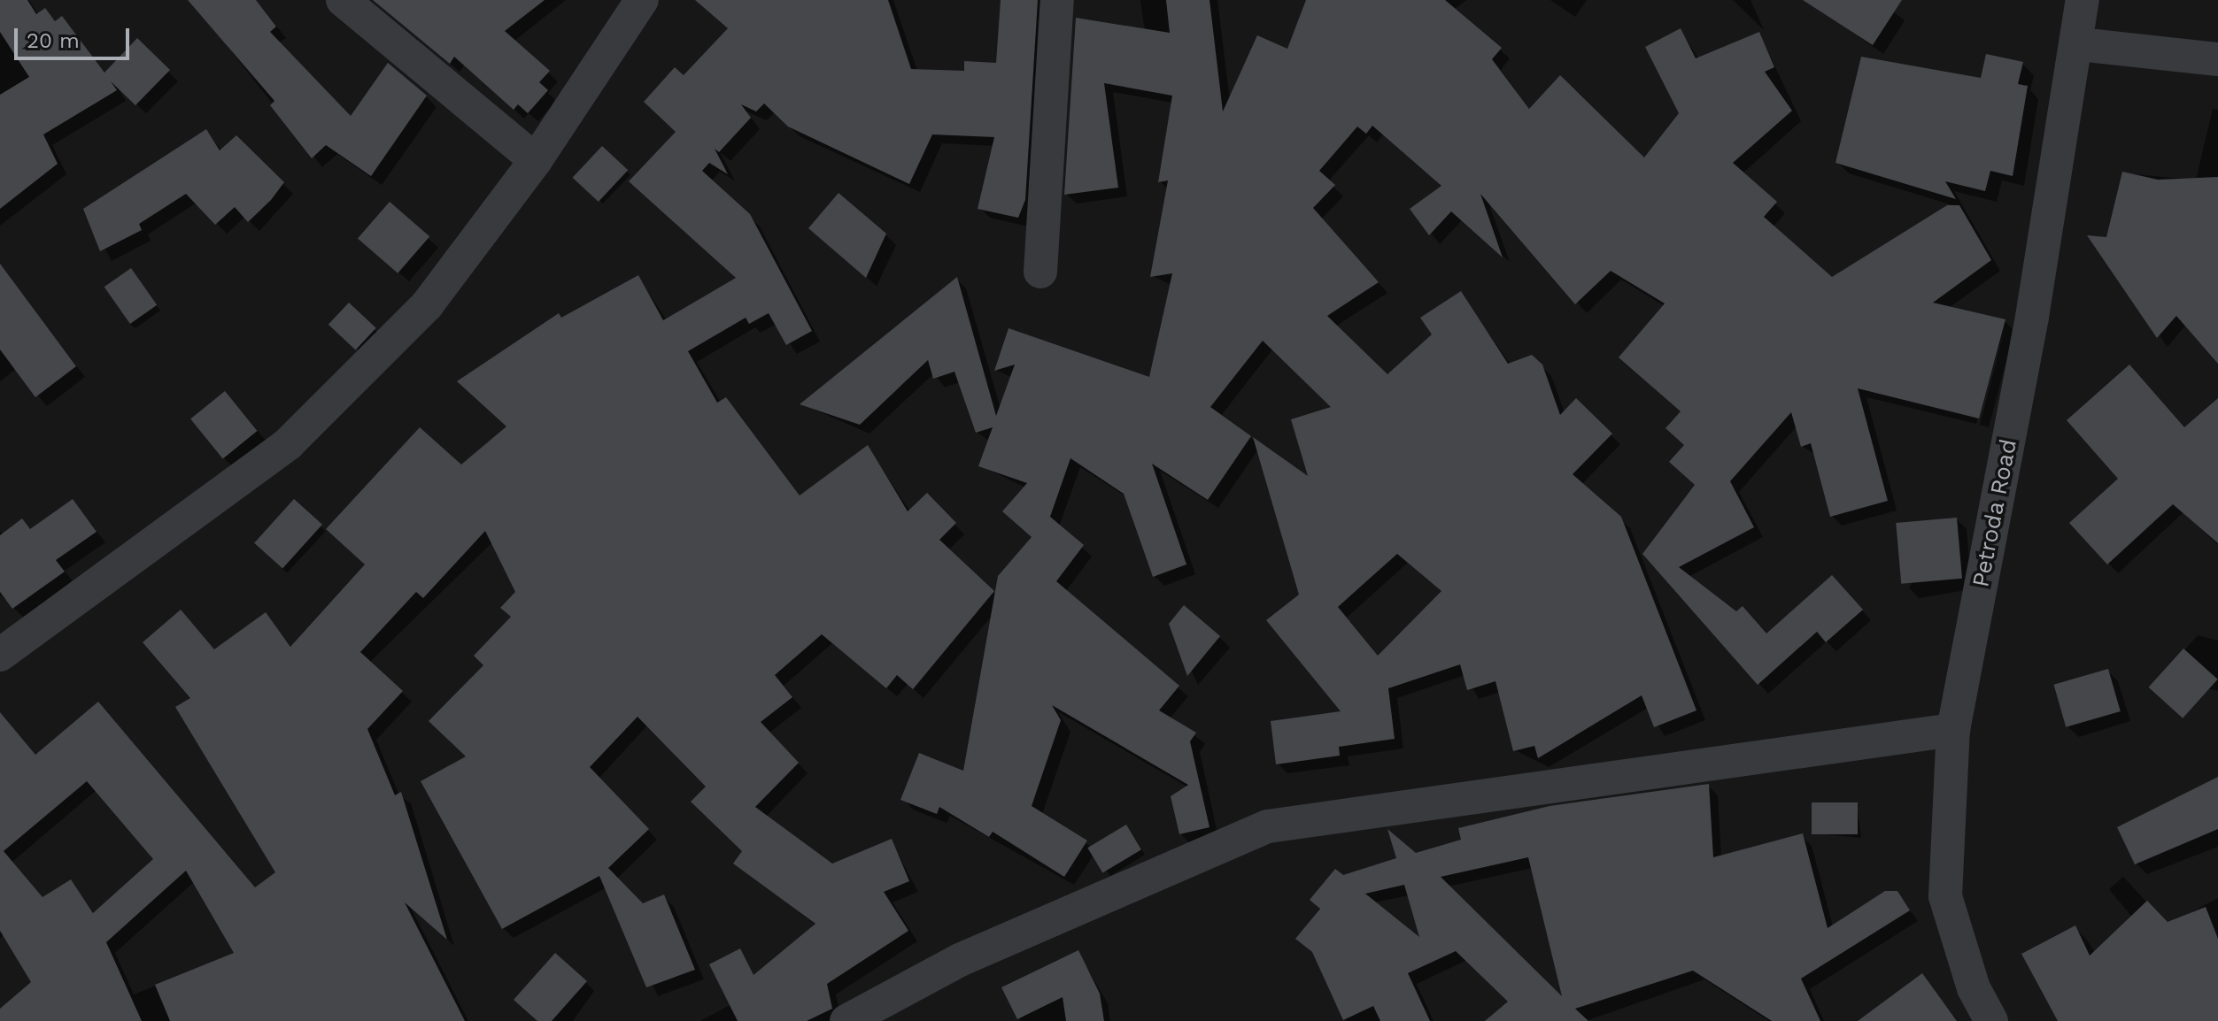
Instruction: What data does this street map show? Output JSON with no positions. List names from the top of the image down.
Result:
{
  "streets": {
    "street": ["Petroda Road"]
  },
  "scale_bar": "20 m"
}
